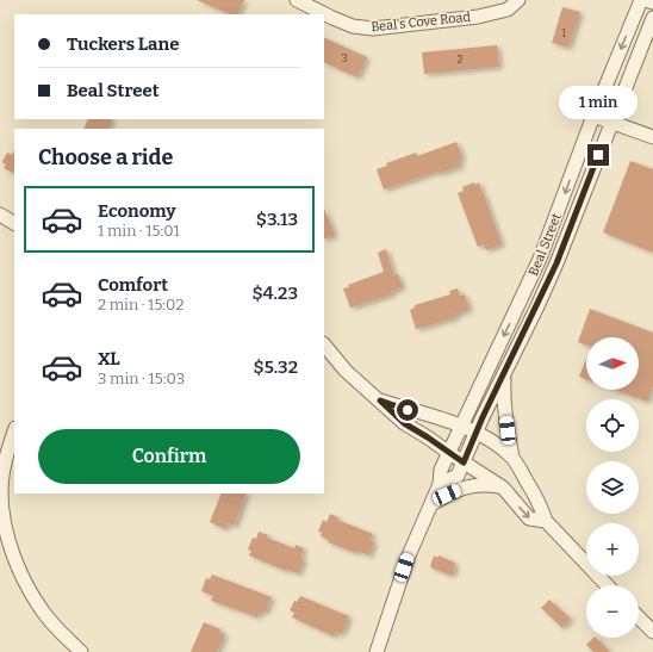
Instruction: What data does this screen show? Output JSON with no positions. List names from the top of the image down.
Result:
{
  "streets": {
    "street": ["Beal's Cove Road", "Beal Street"]
  },
  "house_numbers": ["1", "3", "2"],
  "north": "right",
  "page": {
    "banner": ["Tuckers Lane", "Beal Street"],
    "bubble": "1 min",
    "heading": "Choose a ride",
    "list": [
      {
        "name": "Economy",
        "note": "1 min · 15:01",
        "value": "$3.13"
      },
      {
        "name": "Comfort",
        "note": "2 min · 15:02",
        "value": "$4.23"
      },
      {
        "name": "XL",
        "note": "3 min · 15:03",
        "value": "$5.32"
      }
    ],
    "map_buttons": ["+", "−"],
    "buttons": "Confirm"
  }
}
